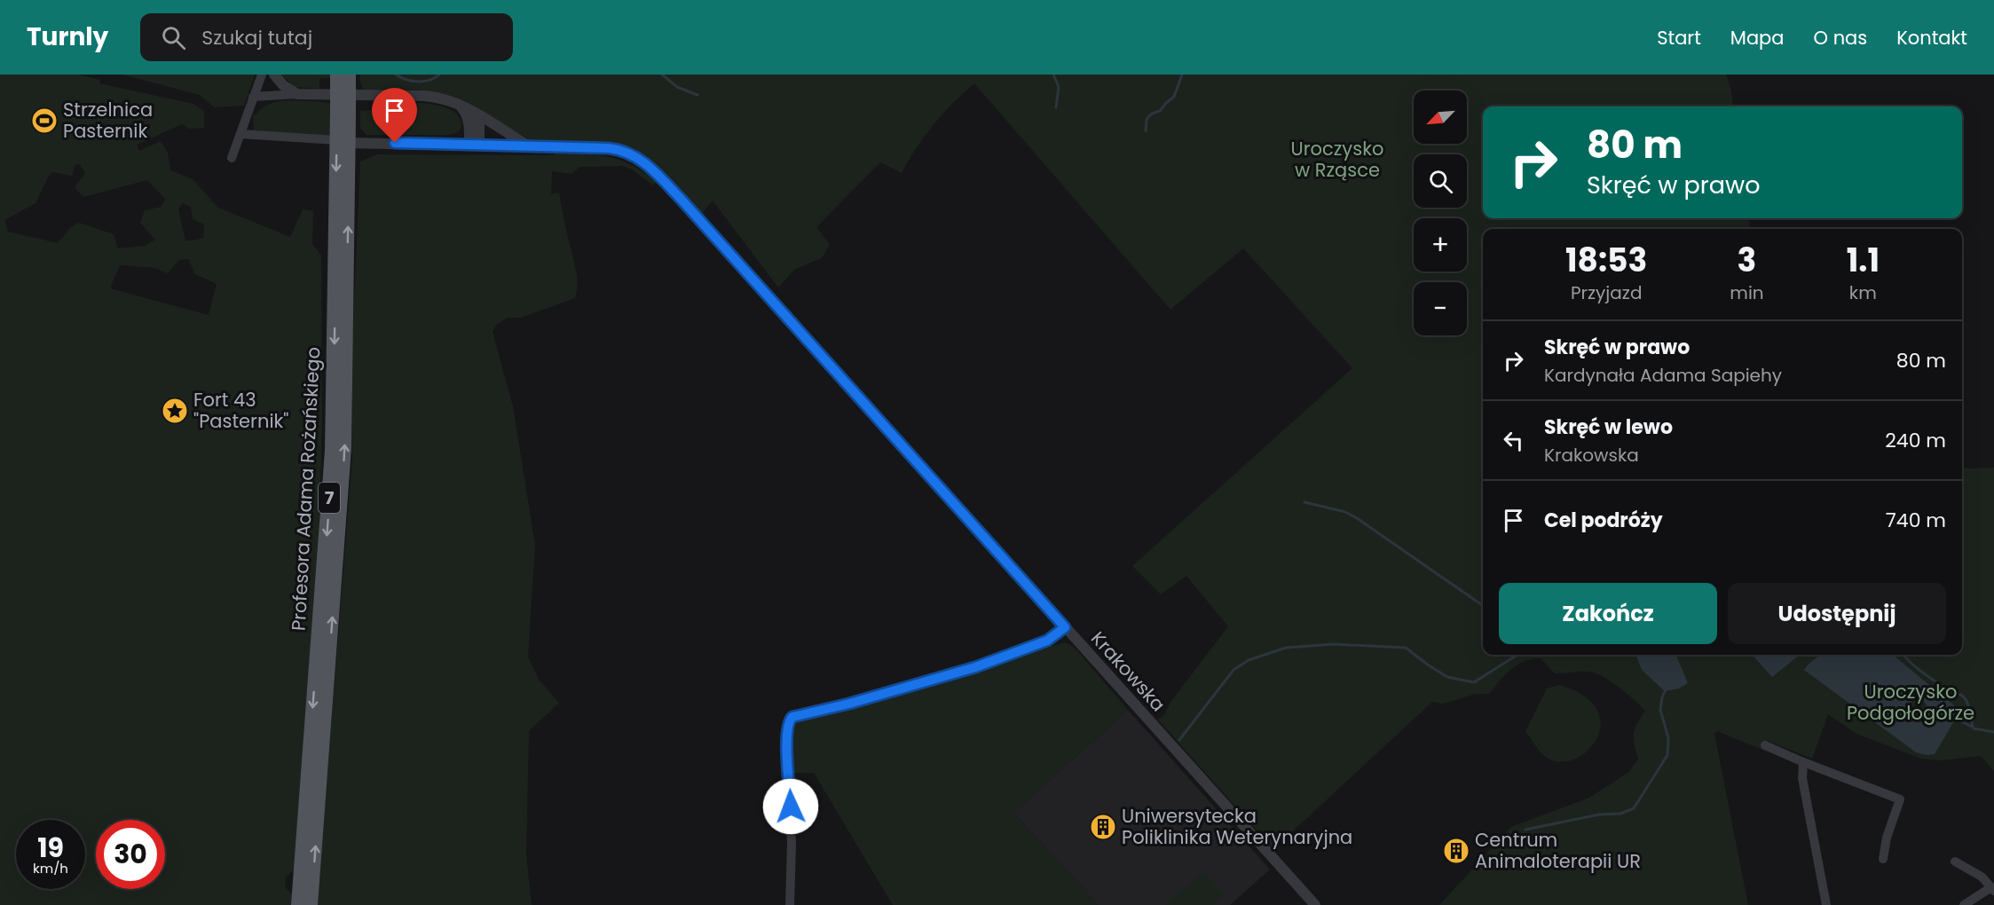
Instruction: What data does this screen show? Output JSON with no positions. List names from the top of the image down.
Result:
{
  "streets": {
    "main road": ["Profesora Adama Rożańskiego", "7"],
    "street": ["Krakowska"]
  },
  "crossings": [
    ["Profesora Adama Rożańskiego", "Krakowska"]
  ],
  "parks": ["Uroczysko w Rząsce", "Uroczysko Podgołogórze"],
  "places": {
    "sports": ["Strzelnica Pasternik"],
    "place": ["Fort 43 \"Pasternik\""],
    "building": ["Uniwersytecka Poliklinika Weterynaryjna", "Centrum Animaloterapii UR"]
  },
  "north": "bottom left",
  "page": {
    "header": "Turnly",
    "search": "Szukaj tutaj",
    "nav": [
      "Start",
      "Mapa",
      "O nas",
      "Kontakt"
    ],
    "map_buttons": ["+", "−"],
    "turn": ["80 m", "Skręć w prawo"],
    "eta": [
      "18:53",
      "Przyjazd",
      "3",
      "min",
      "1.1",
      "km"
    ],
    "list": [
      {
        "name": "Skręć w prawo",
        "note": "Kardynała Adama Sapiehy",
        "value": "80 m"
      },
      {
        "name": "Skręć w lewo",
        "note": "Krakowska",
        "value": "240 m"
      },
      {
        "name": "Cel podróży",
        "value": "740 m"
      }
    ],
    "buttons": ["Zakończ", "Udostępnij"],
    "speed": "19 km/h",
    "limit": "30"
  }
}
